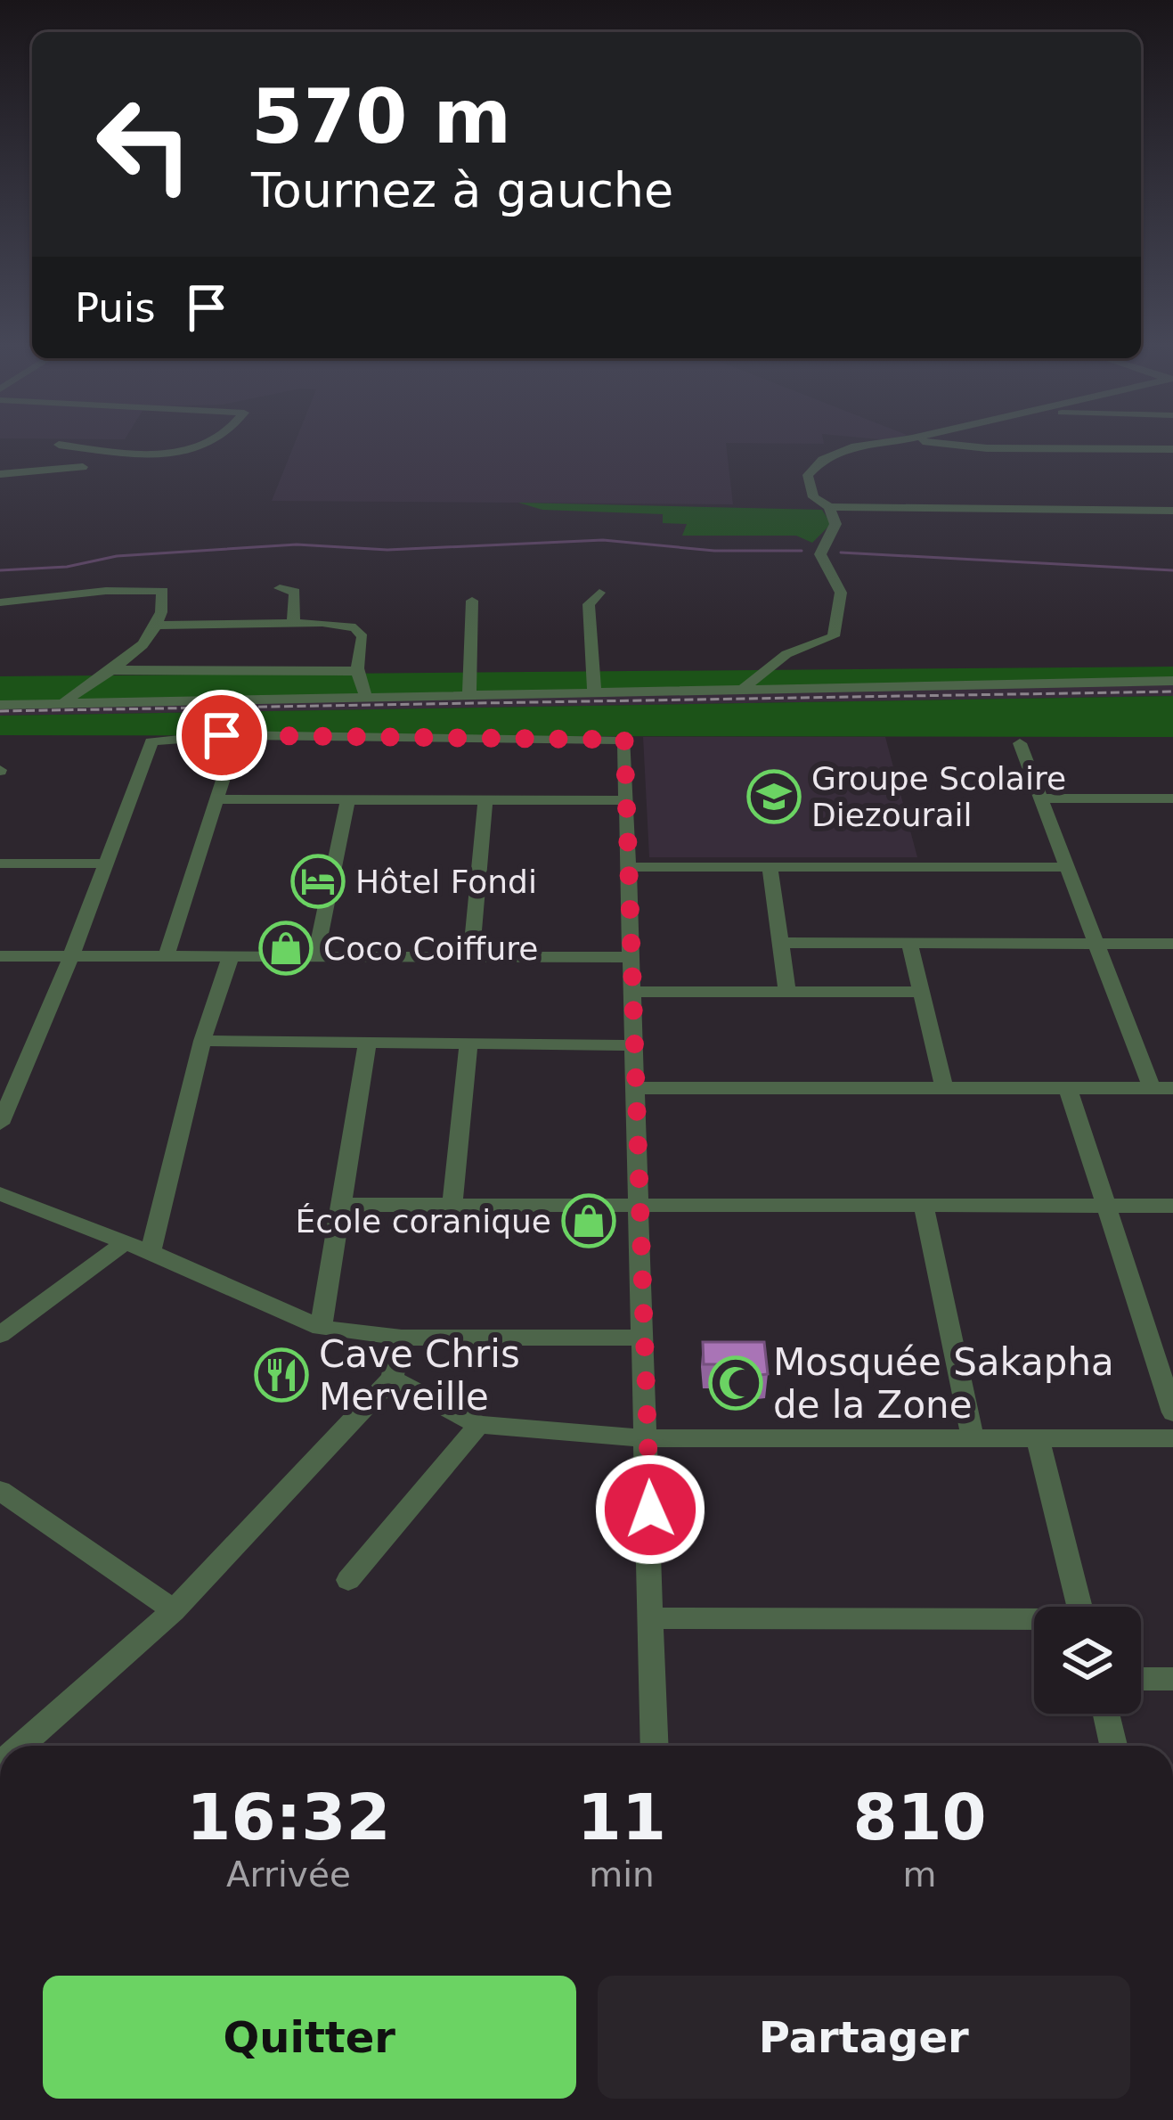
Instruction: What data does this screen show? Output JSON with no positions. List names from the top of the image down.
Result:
{
  "places": {
    "school or university": ["Groupe Scolaire Diezourail"],
    "hotel": ["Hôtel Fondi"],
    "shop": ["Coco Coiffure", "École coranique"],
    "restaurant": ["Cave Chris Merveille"],
    "mosque": ["Mosquée Sakapha de la Zone"]
  },
  "page": {
    "turn": ["570 m", "Tournez à gauche"],
    "then": "Puis",
    "eta": [
      "16:32",
      "Arrivée",
      "11",
      "min",
      "810",
      "m"
    ],
    "buttons": ["Quitter", "Partager"]
  }
}
